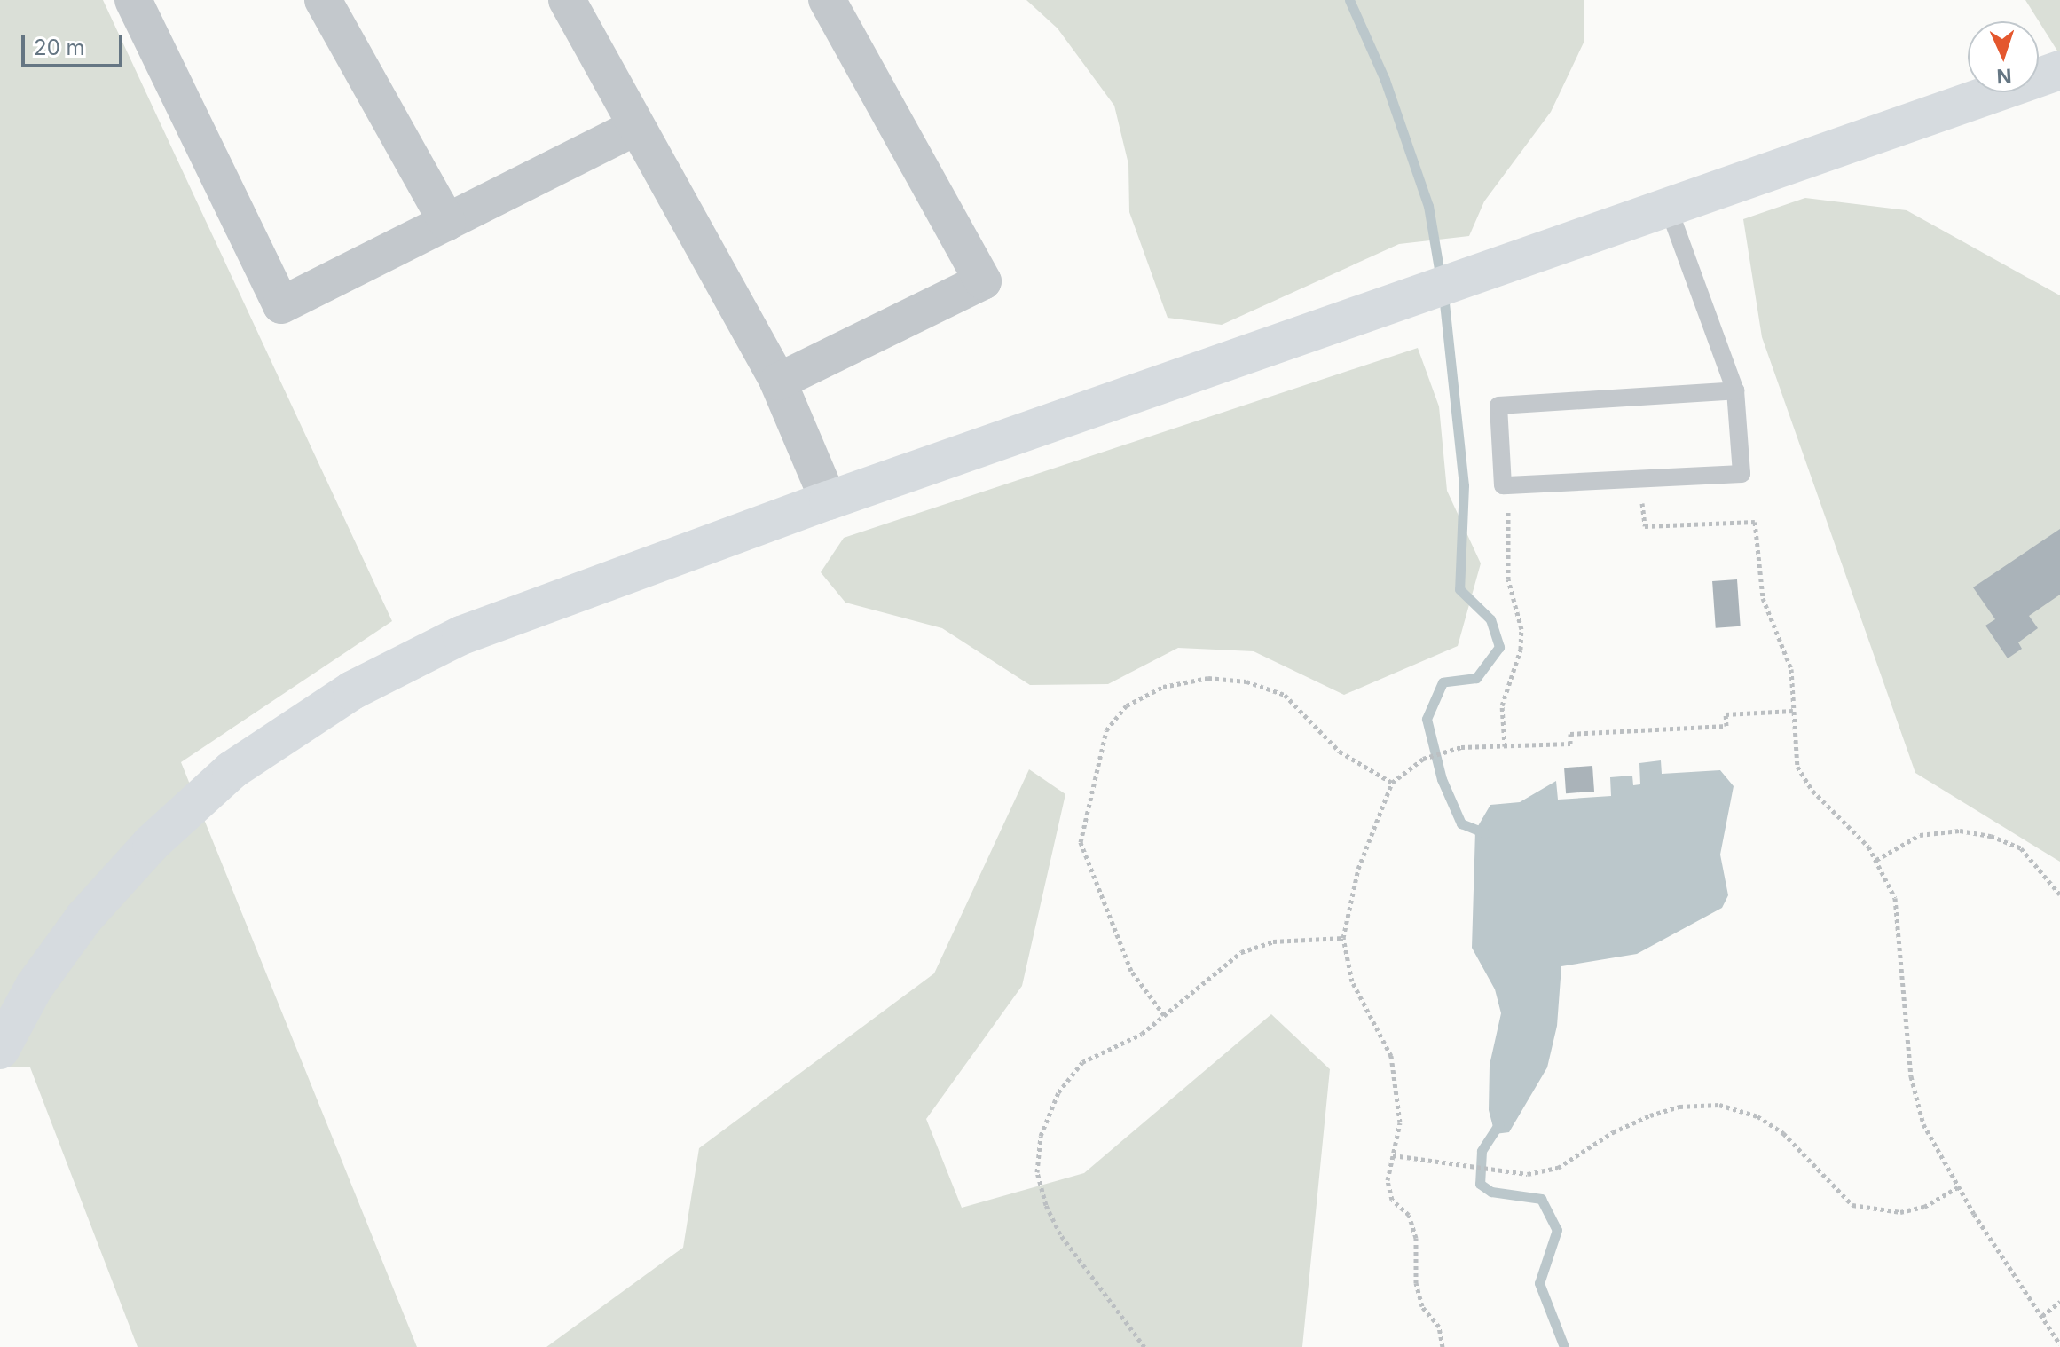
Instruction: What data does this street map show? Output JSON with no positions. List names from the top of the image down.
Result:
{
  "scale_bar": "20 m",
  "north": "bottom"
}
